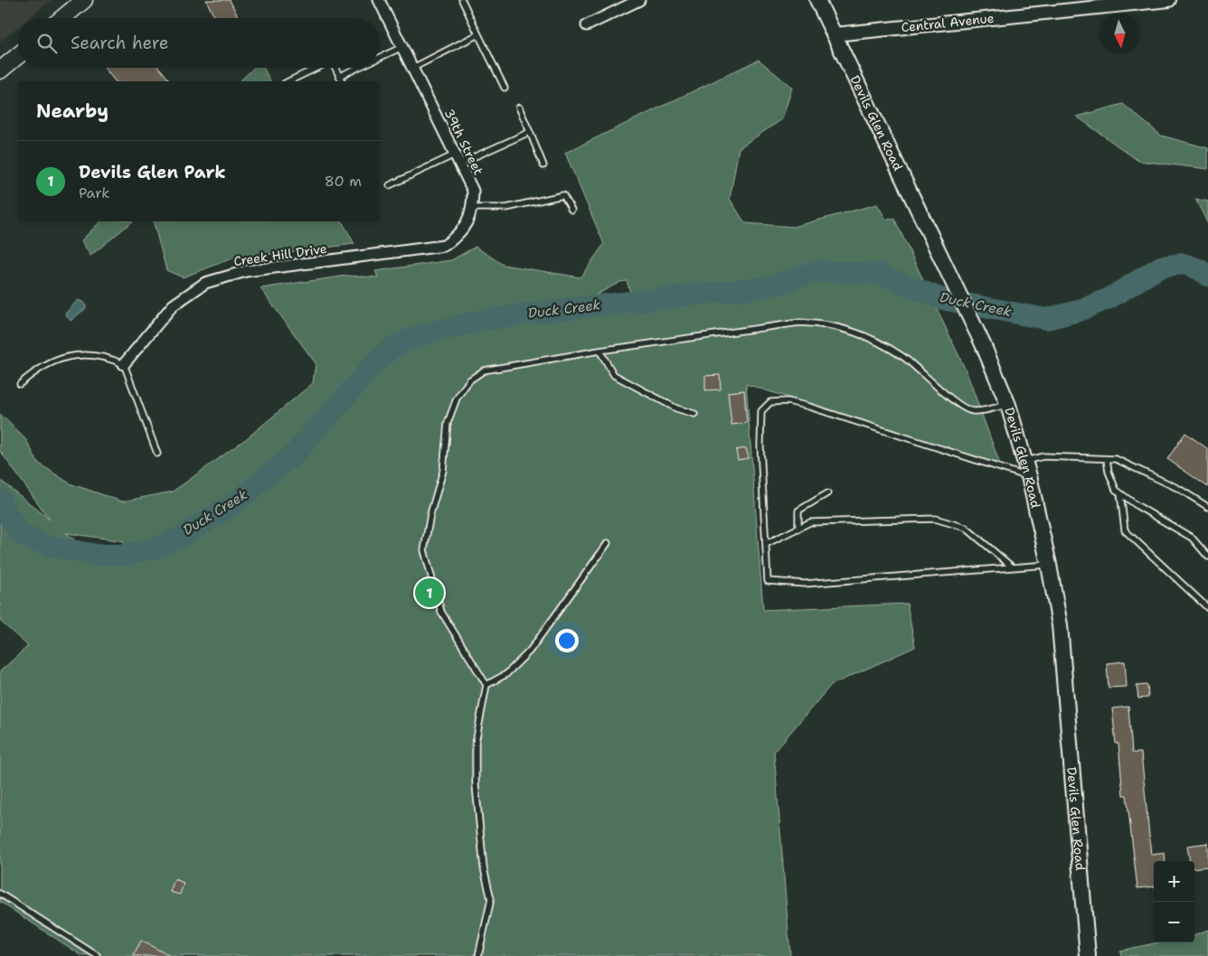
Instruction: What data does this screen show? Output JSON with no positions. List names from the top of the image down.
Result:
{
  "streets": {
    "main road": ["Devils Glen Road"],
    "street": ["Central Avenue", "39th Street", "Creek Hill Drive"]
  },
  "crossings": [
    ["Central Avenue", "Devils Glen Road"],
    ["39th Street", "Creek Hill Drive"]
  ],
  "water": ["Duck Creek"],
  "north": "bottom",
  "page": {
    "search": "Search here",
    "heading": "Nearby",
    "list": [
      {
        "mark": "1",
        "name": "Devils Glen Park",
        "note": "Park",
        "value": "80 m"
      }
    ],
    "pins": "1",
    "map_buttons": ["+", "−"]
  }
}
